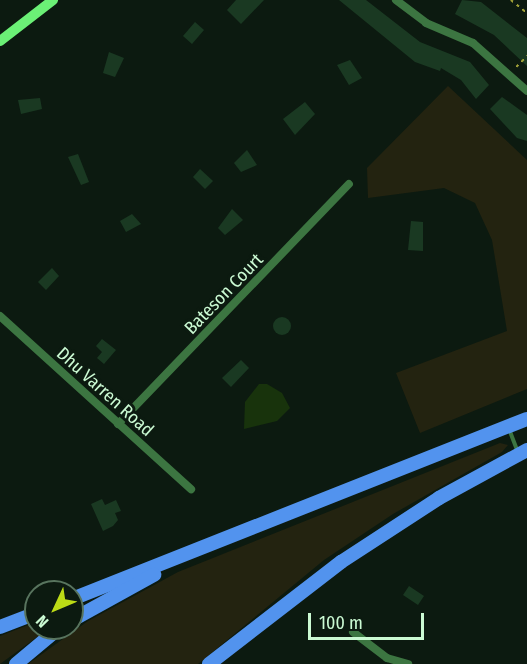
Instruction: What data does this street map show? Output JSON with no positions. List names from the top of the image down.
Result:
{
  "streets": {
    "street": ["Bateson Court", "Dhu Varren Road"]
  },
  "crossings": [
    ["Bateson Court", "Dhu Varren Road"]
  ],
  "scale_bar": "100 m",
  "north": "bottom left"
}
